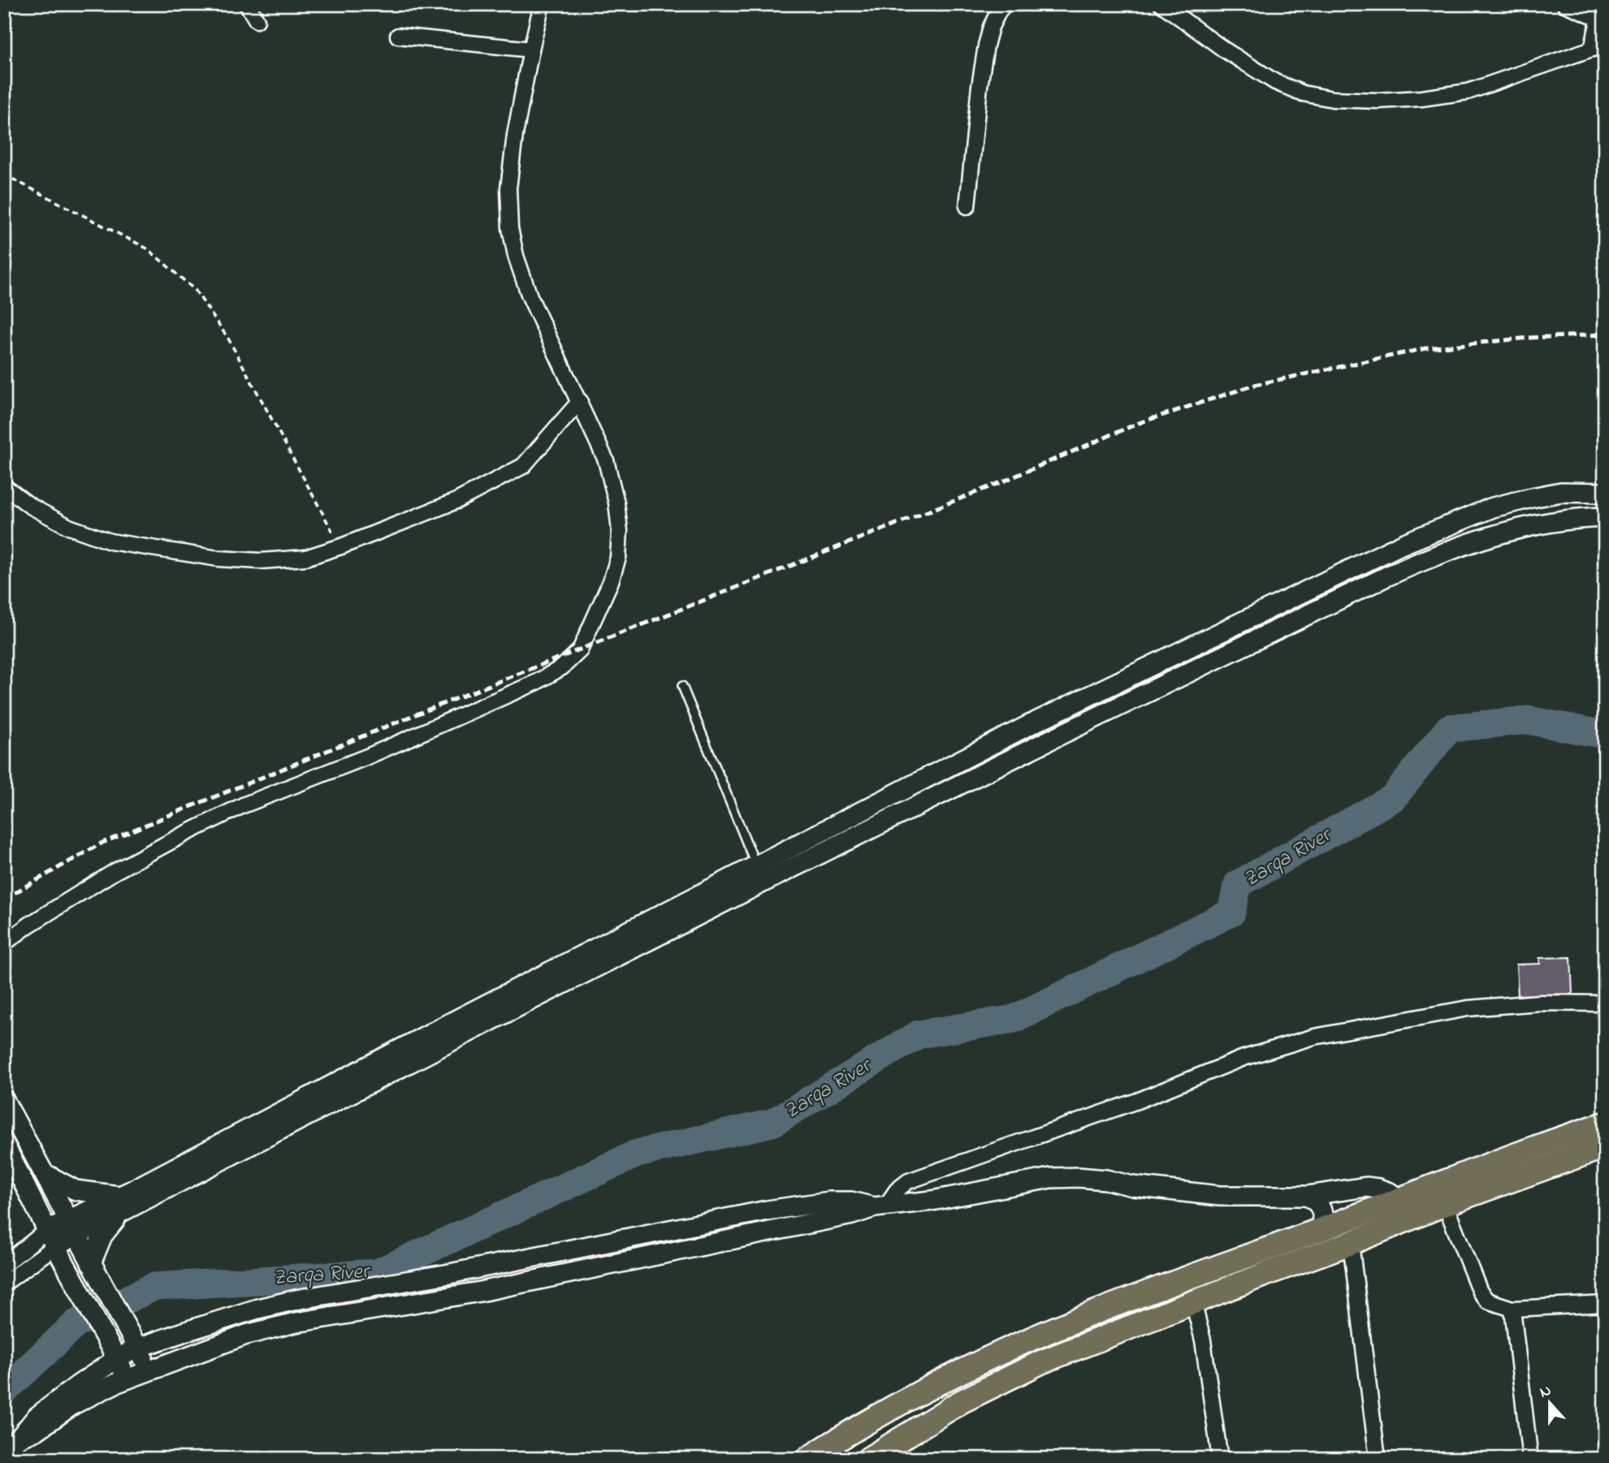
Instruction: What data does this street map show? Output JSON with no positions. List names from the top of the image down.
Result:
{
  "water": ["Zarqa River"],
  "north": "top"
}
